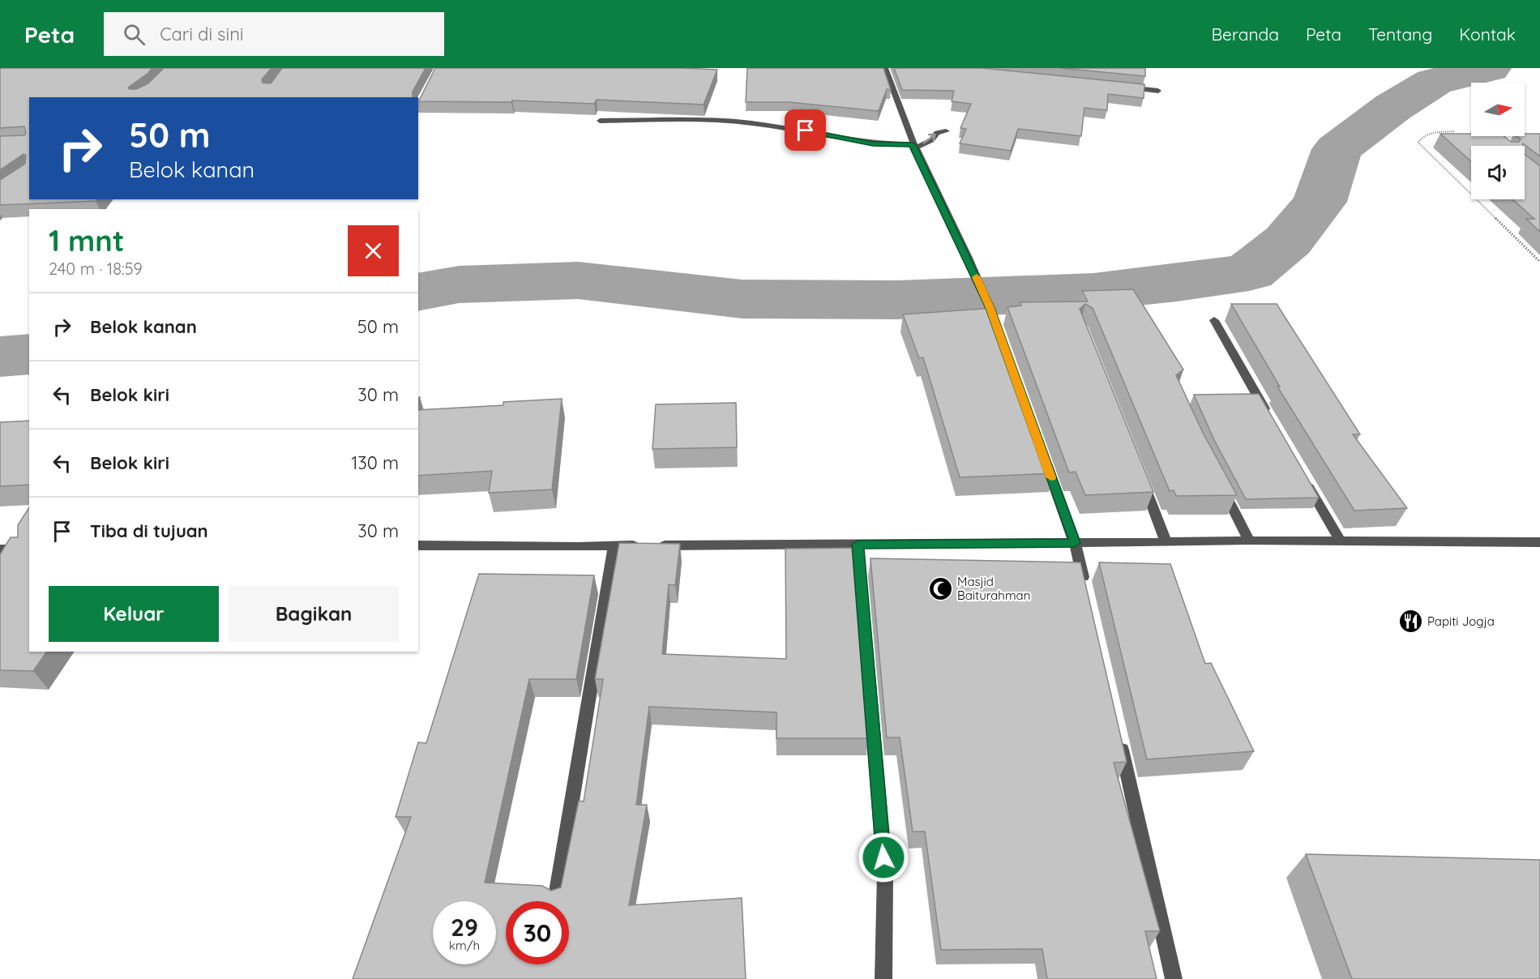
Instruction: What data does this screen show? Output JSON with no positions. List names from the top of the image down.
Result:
{
  "places": {
    "mosque": ["Masjid Baiturahman"],
    "restaurant": ["Papiti Jogja"]
  },
  "north": "right",
  "page": {
    "header": "Peta",
    "search": "Cari di sini",
    "nav": [
      "Beranda",
      "Peta",
      "Tentang",
      "Kontak"
    ],
    "turn": ["50 m", "Belok kanan"],
    "heading": ["1 mnt", "240 m · 18:59"],
    "list": [
      {
        "name": "Belok kanan",
        "value": "50 m"
      },
      {
        "name": "Belok kiri",
        "value": "30 m"
      },
      {
        "name": "Belok kiri",
        "value": "130 m"
      },
      {
        "name": "Tiba di tujuan",
        "value": "30 m"
      }
    ],
    "buttons": ["Keluar", "Bagikan"],
    "speed": "29 km/h",
    "limit": "30"
  }
}
